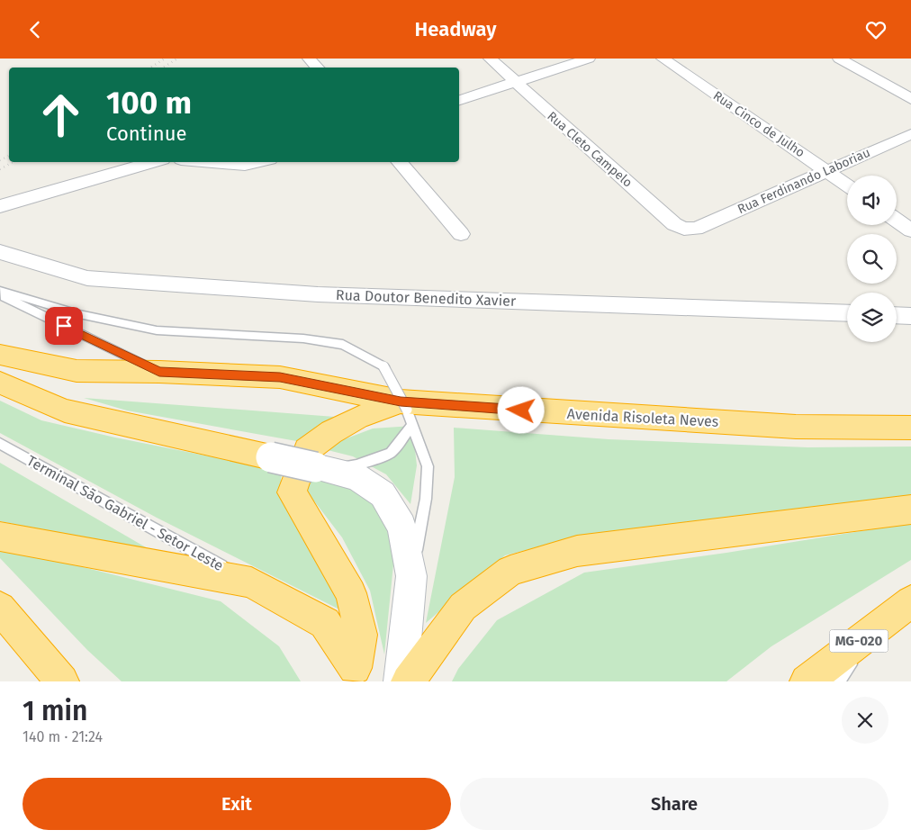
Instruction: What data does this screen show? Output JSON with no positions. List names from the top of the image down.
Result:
{
  "streets": {
    "highway": ["Avenida Risoleta Neves", "MG-020"],
    "street": [
      "Rua Cinco de Julho",
      "Rua Cleto Campelo",
      "Rua Ferdinando Laboriau",
      "Rua Doutor Benedito Xavier"
    ],
    "lane": ["Terminal São Gabriel - Setor Leste"]
  },
  "crossings": [
    ["Rua Cinco de Julho", "Rua Ferdinando Laboriau"],
    ["Rua Cleto Campelo", "Rua Ferdinando Laboriau"]
  ],
  "page": {
    "header": "Headway",
    "turn": ["100 m", "Continue"],
    "heading": ["1 min", "140 m · 21:24"],
    "buttons": ["Exit", "Share"]
  }
}
